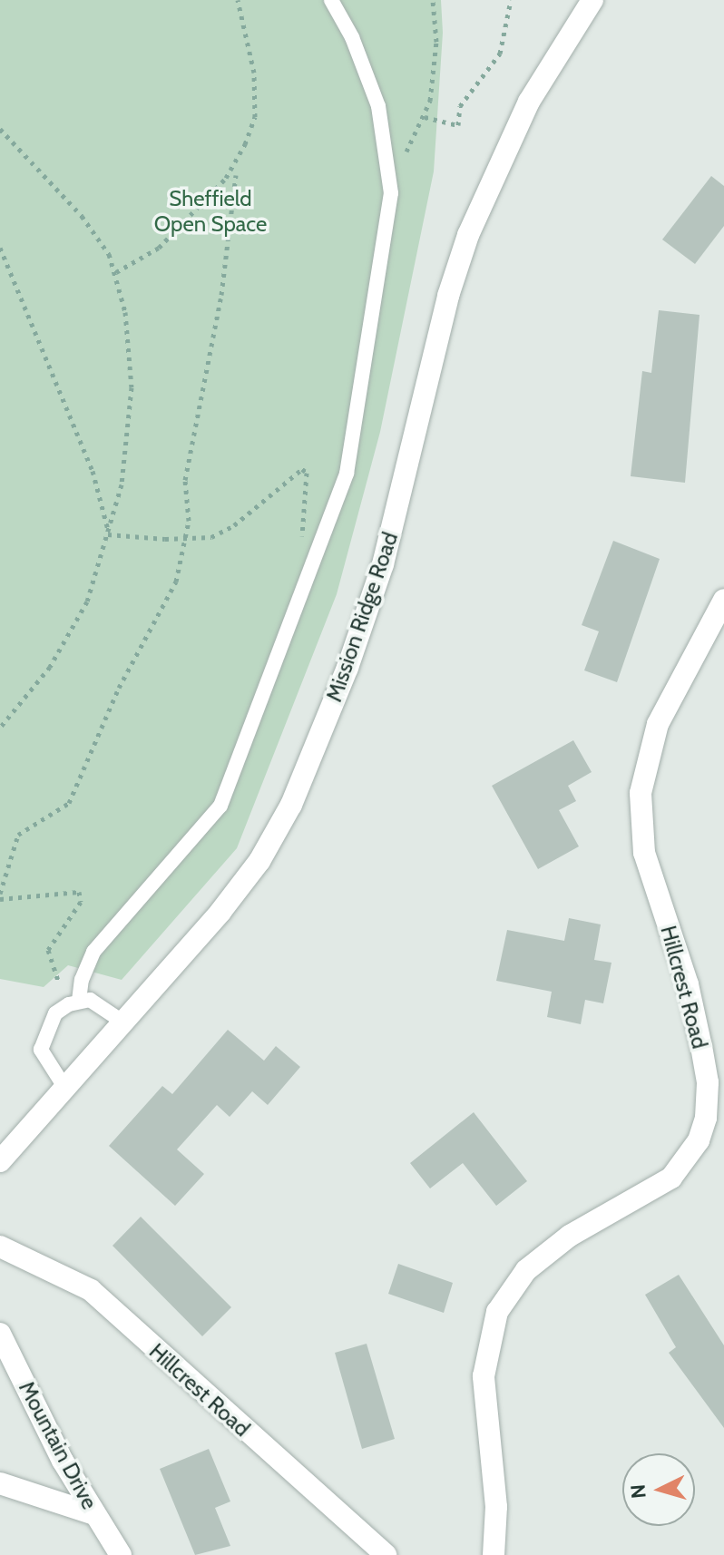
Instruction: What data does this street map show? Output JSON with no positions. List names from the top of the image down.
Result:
{
  "streets": {
    "street": ["Mission Ridge Road", "Hillcrest Road", "Mountain Drive"]
  },
  "parks": ["Sheffield Open Space"],
  "north": "left"
}
